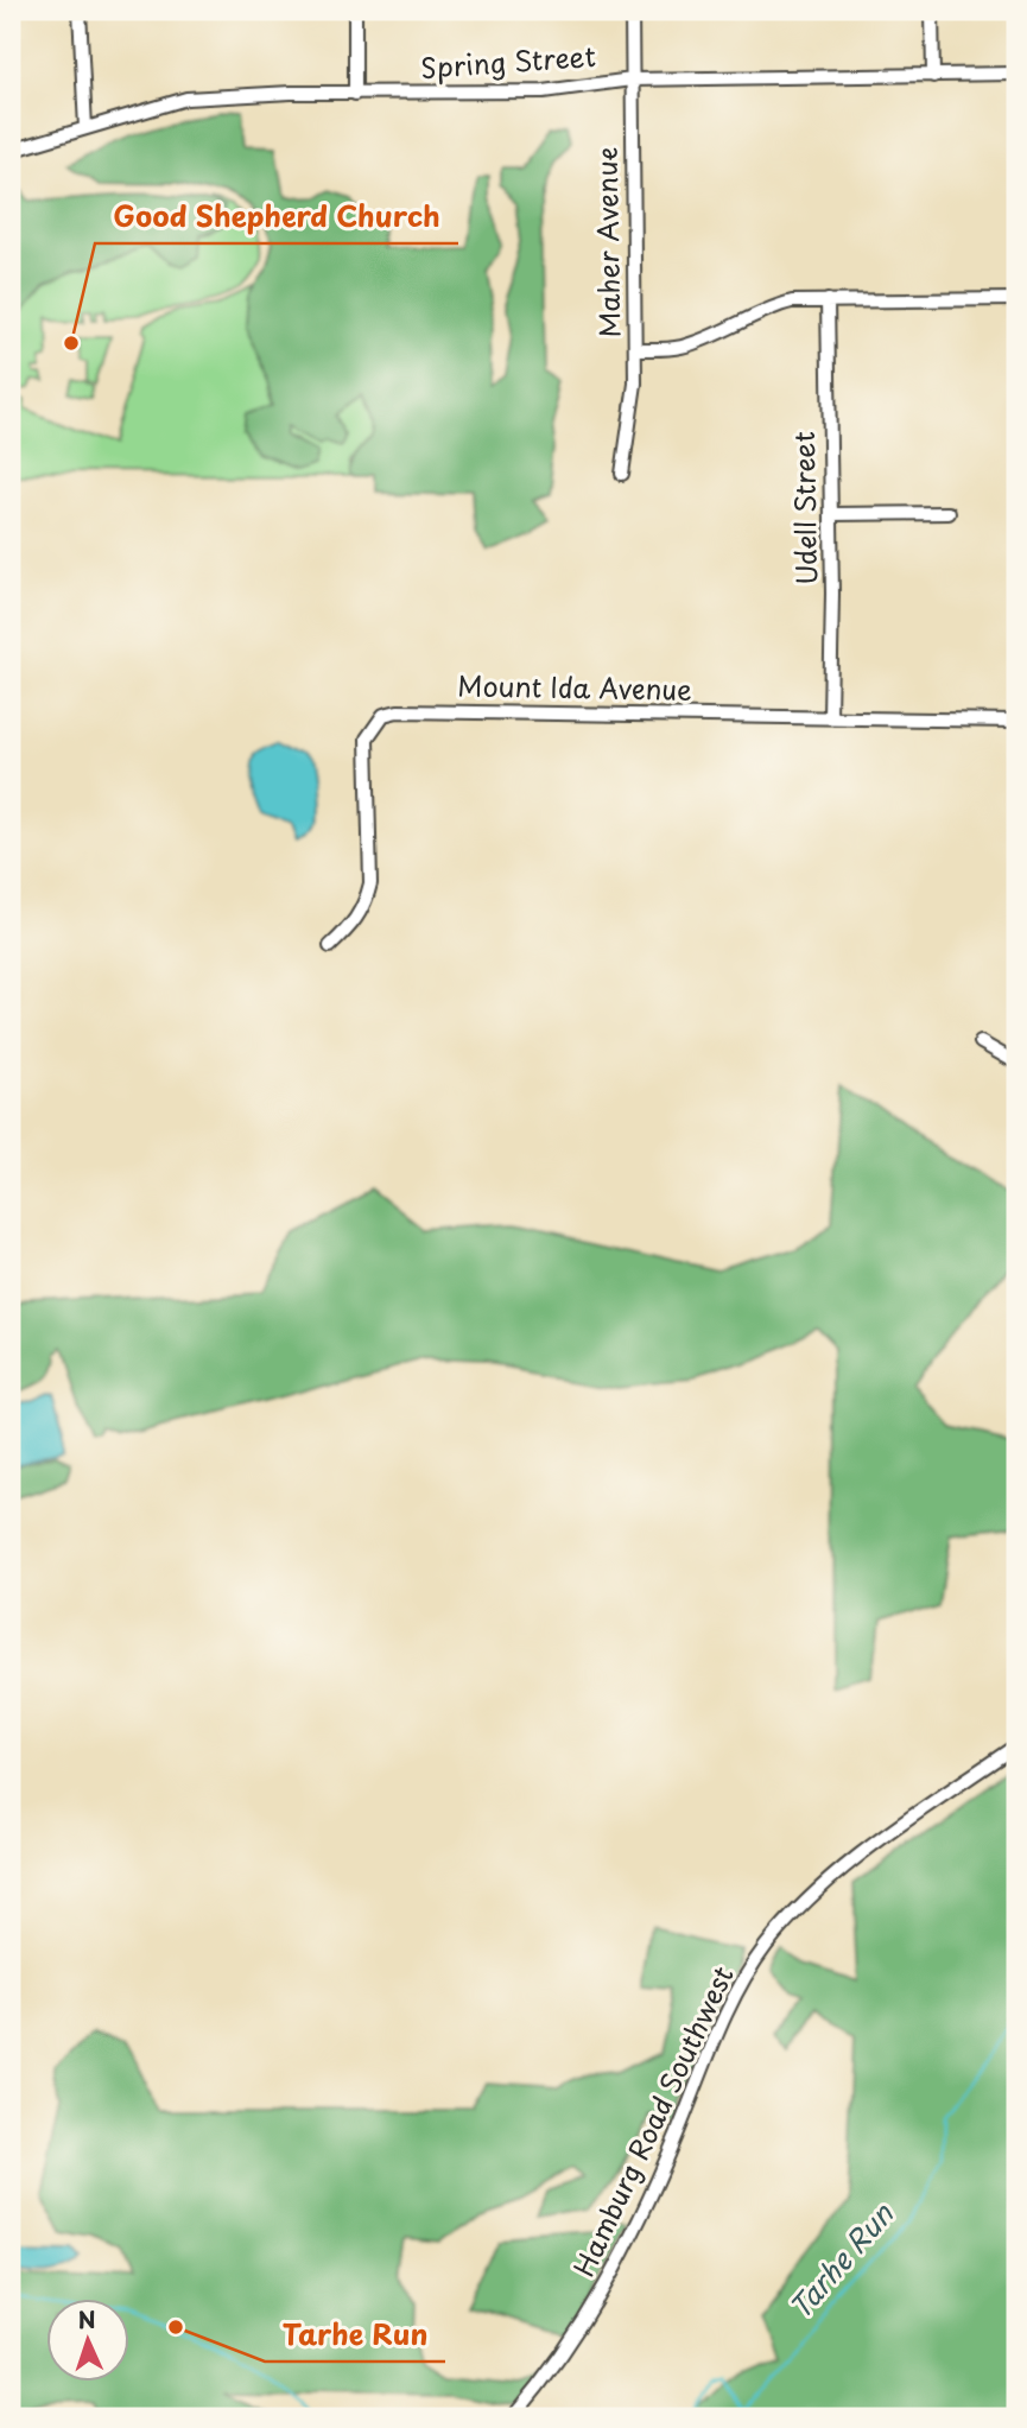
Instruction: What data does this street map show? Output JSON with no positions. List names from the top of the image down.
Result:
{
  "streets": {
    "street": [
      "Spring Street",
      "Maher Avenue",
      "Udell Street",
      "Mount Ida Avenue",
      "Hamburg Road Southwest"
    ]
  },
  "crossings": [
    ["Spring Street", "Maher Avenue"],
    ["Udell Street", "Mount Ida Avenue"]
  ],
  "water": ["Tarhe Run"],
  "places": ["Good Shepherd Church", "Tarhe Run"],
  "north": "top"
}
